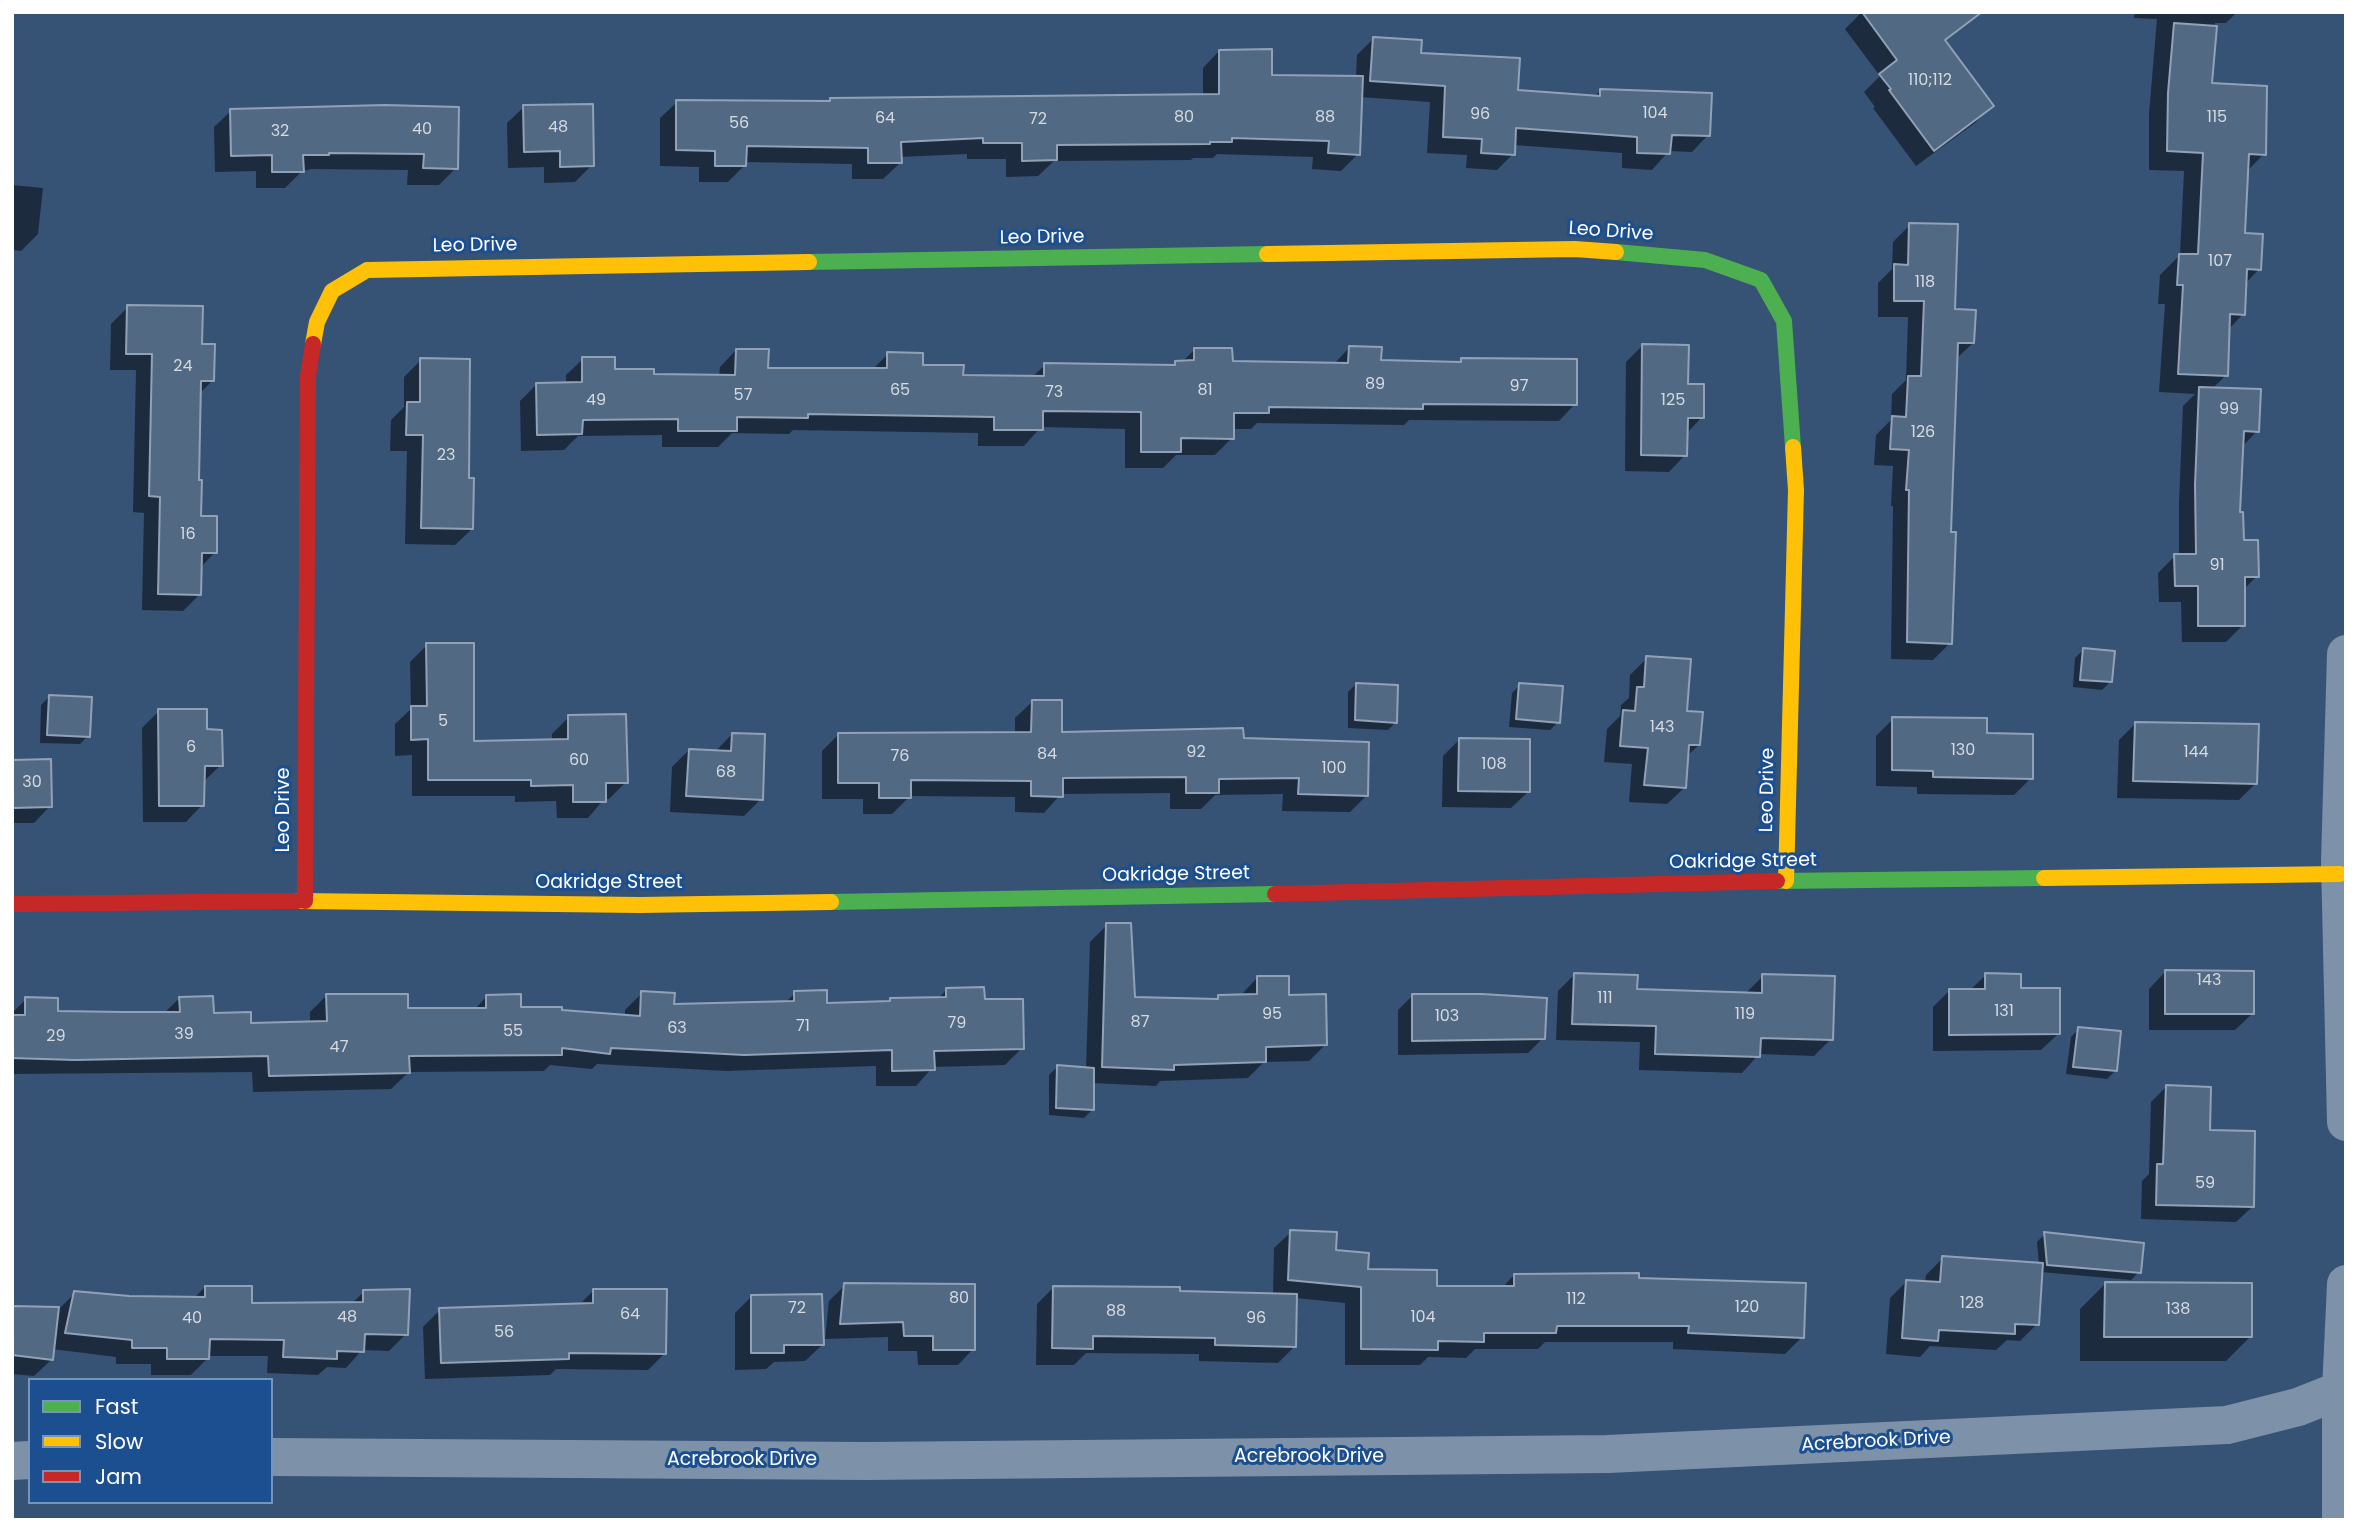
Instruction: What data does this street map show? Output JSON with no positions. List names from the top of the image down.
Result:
{
  "streets": {
    "street": ["Leo Drive", "Oakridge Street", "Acrebrook Drive"]
  },
  "crossings": [
    ["Leo Drive", "Oakridge Street"]
  ],
  "house_numbers": [
    "110;112",
    "104",
    "96",
    "80",
    "88",
    "115",
    "64",
    "72",
    "56",
    "48",
    "40",
    "32",
    "107",
    "118",
    "24",
    "89",
    "97",
    "65",
    "81",
    "73",
    "57",
    "49",
    "125",
    "99",
    "126",
    "23",
    "16",
    "91",
    "5",
    "143",
    "6",
    "130",
    "92",
    "144",
    "84",
    "76",
    "60",
    "108",
    "100",
    "68",
    "30",
    "143",
    "111",
    "131",
    "95",
    "119",
    "103",
    "87",
    "79",
    "71",
    "63",
    "55",
    "39",
    "29",
    "47",
    "59",
    "80",
    "112",
    "128",
    "120",
    "72",
    "138",
    "88",
    "64",
    "48",
    "104",
    "40",
    "96",
    "56"
  ],
  "legend": ["Fast", "Slow", "Jam"]
}
